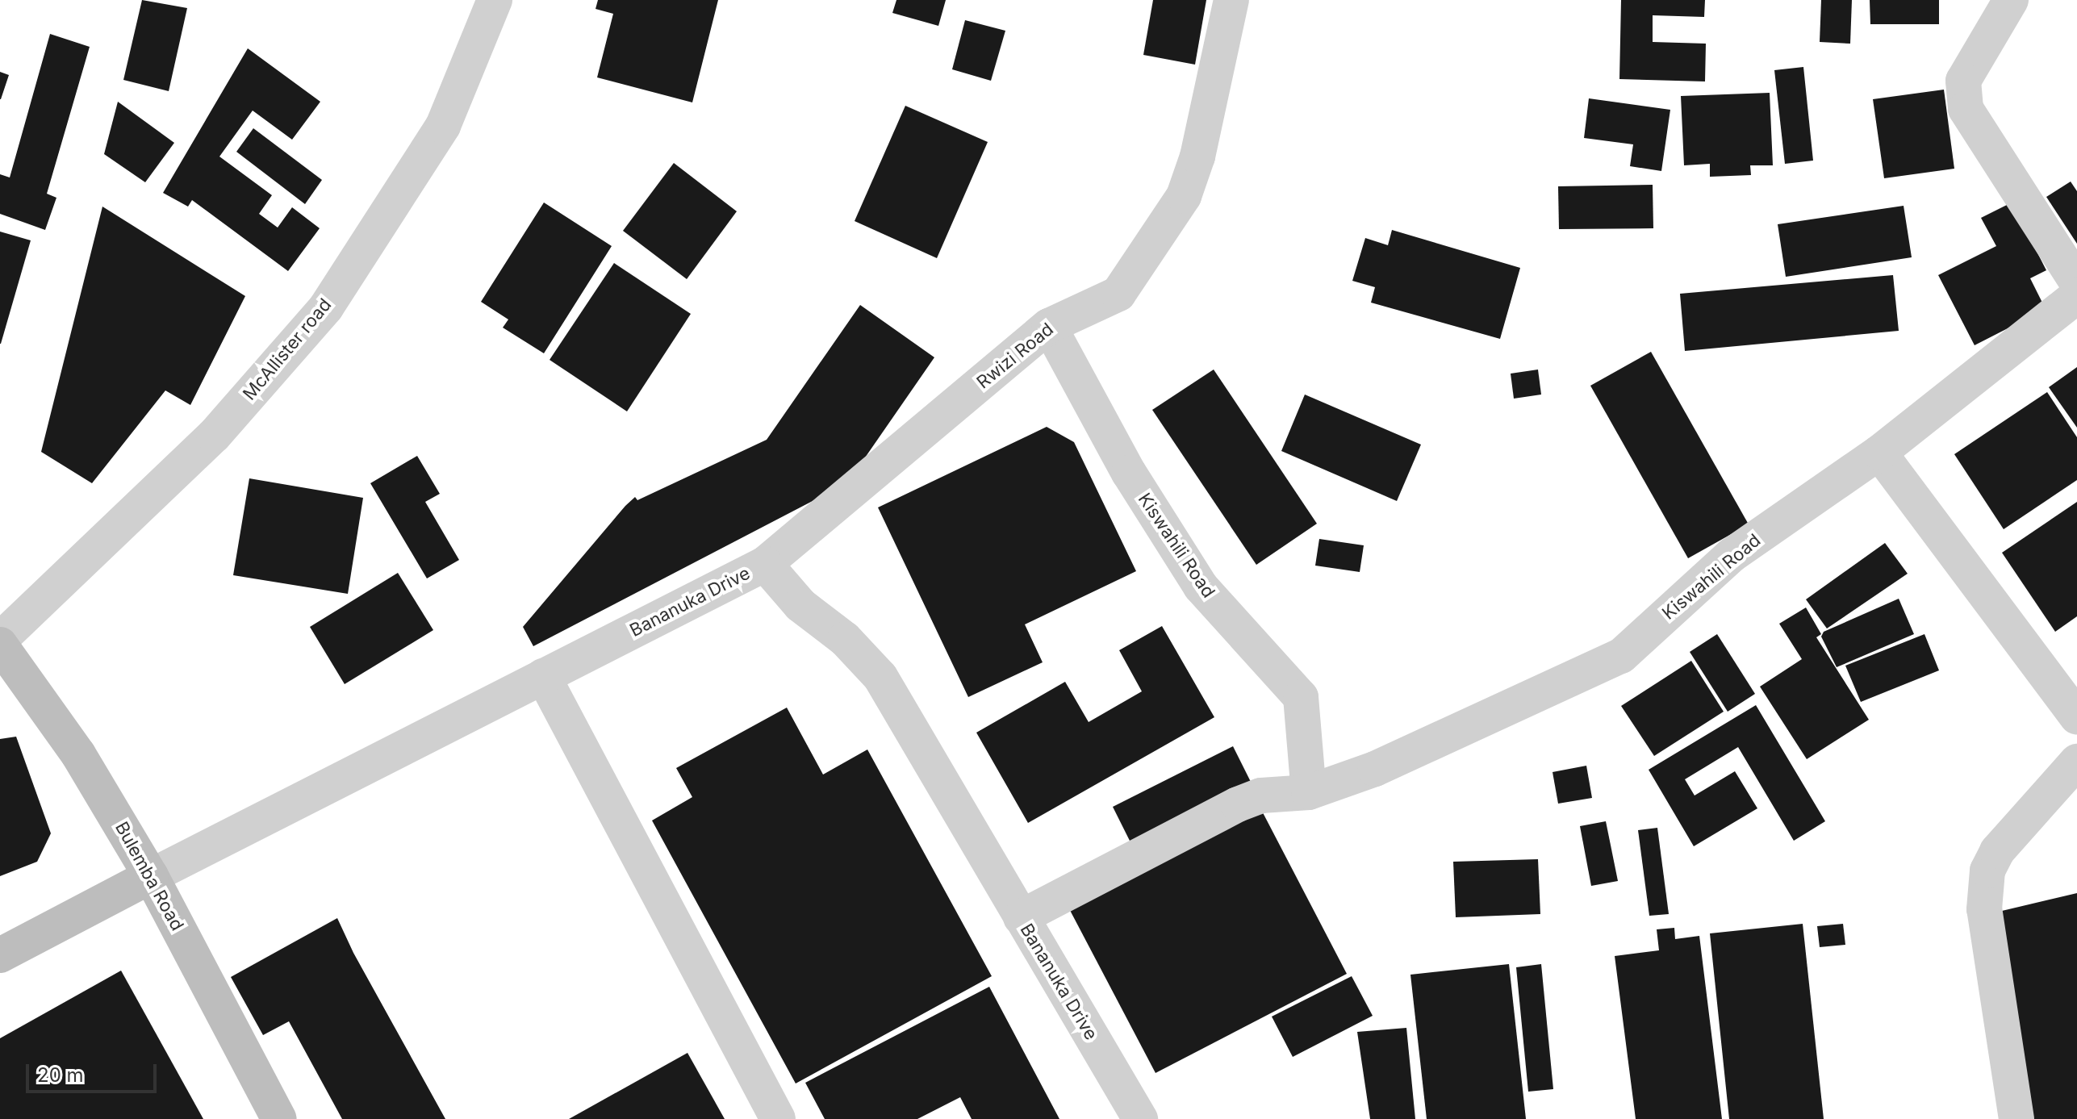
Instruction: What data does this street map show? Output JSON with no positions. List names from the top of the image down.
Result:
{
  "streets": {
    "main road": ["Bulemba Road"],
    "street": [
      "McAllister road",
      "Rwizi Road",
      "Kiswahili Road",
      "Bananuka Drive"
    ]
  },
  "crossings": [
    ["McAllister road", "Bulemba Road"],
    ["Rwizi Road", "Kiswahili Road"],
    ["Rwizi Road", "Bananuka Drive"],
    ["Kiswahili Road", "Bananuka Drive"],
    ["Bananuka Drive", "Bulemba Road"]
  ],
  "scale_bar": "20 m"
}
